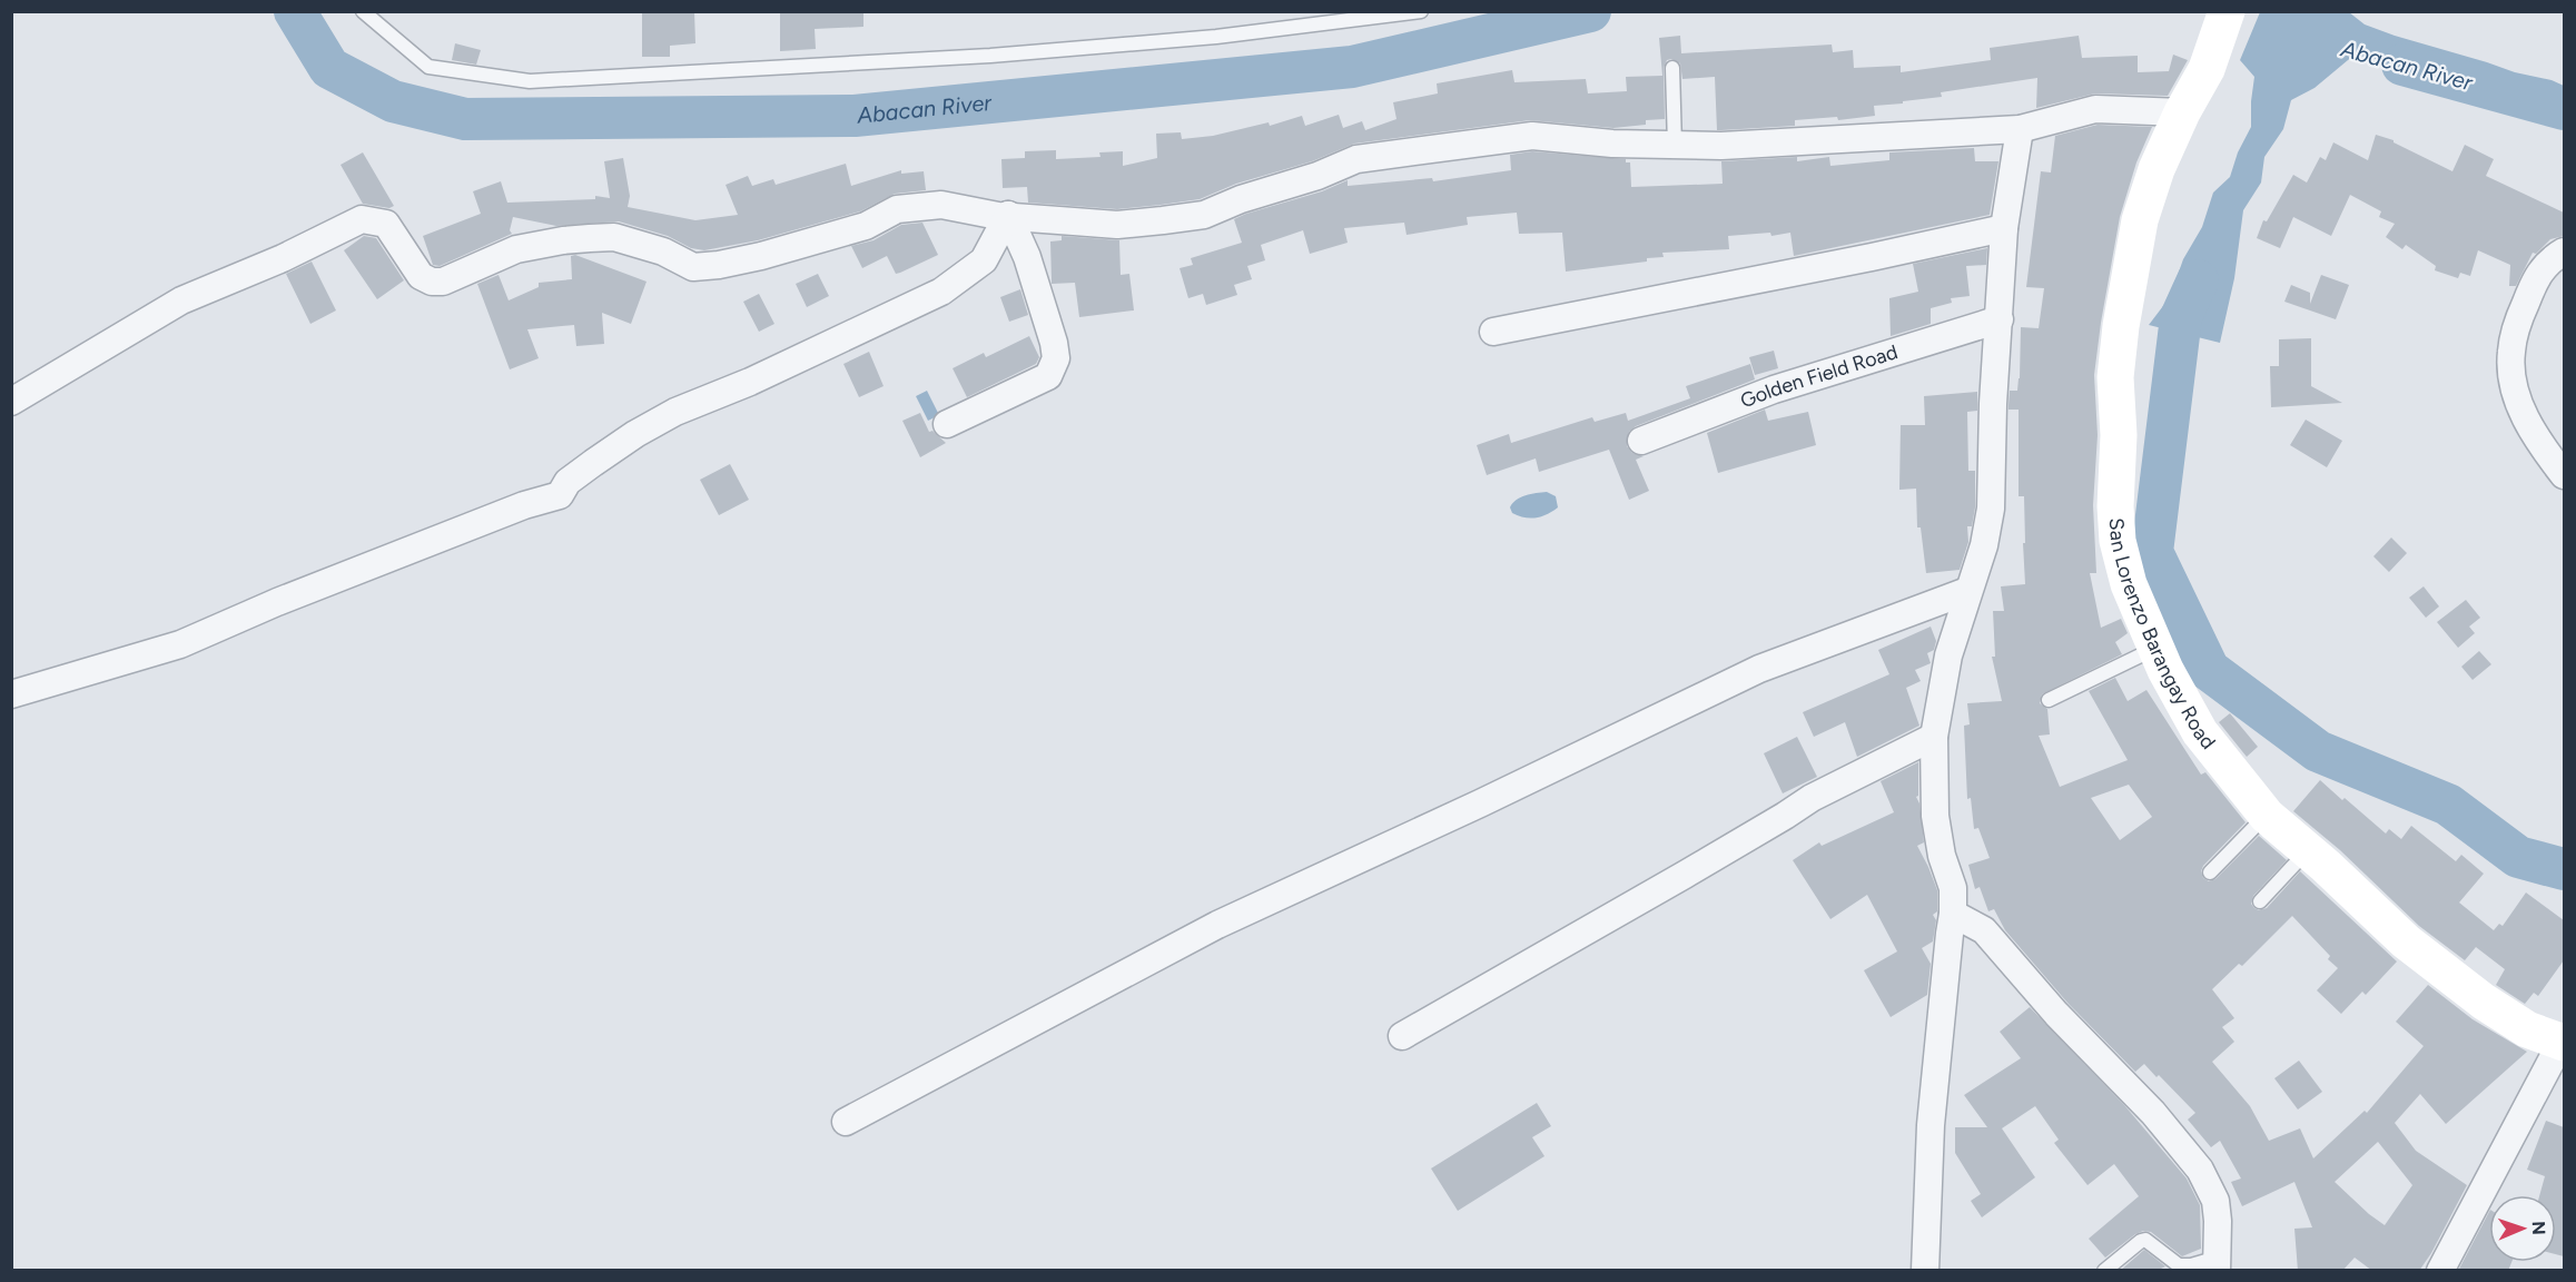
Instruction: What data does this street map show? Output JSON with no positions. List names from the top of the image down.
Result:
{
  "streets": {
    "street": ["Golden Field Road", "San Lorenzo Barangay Road"]
  },
  "water": ["Abacan River"],
  "north": "right"
}
